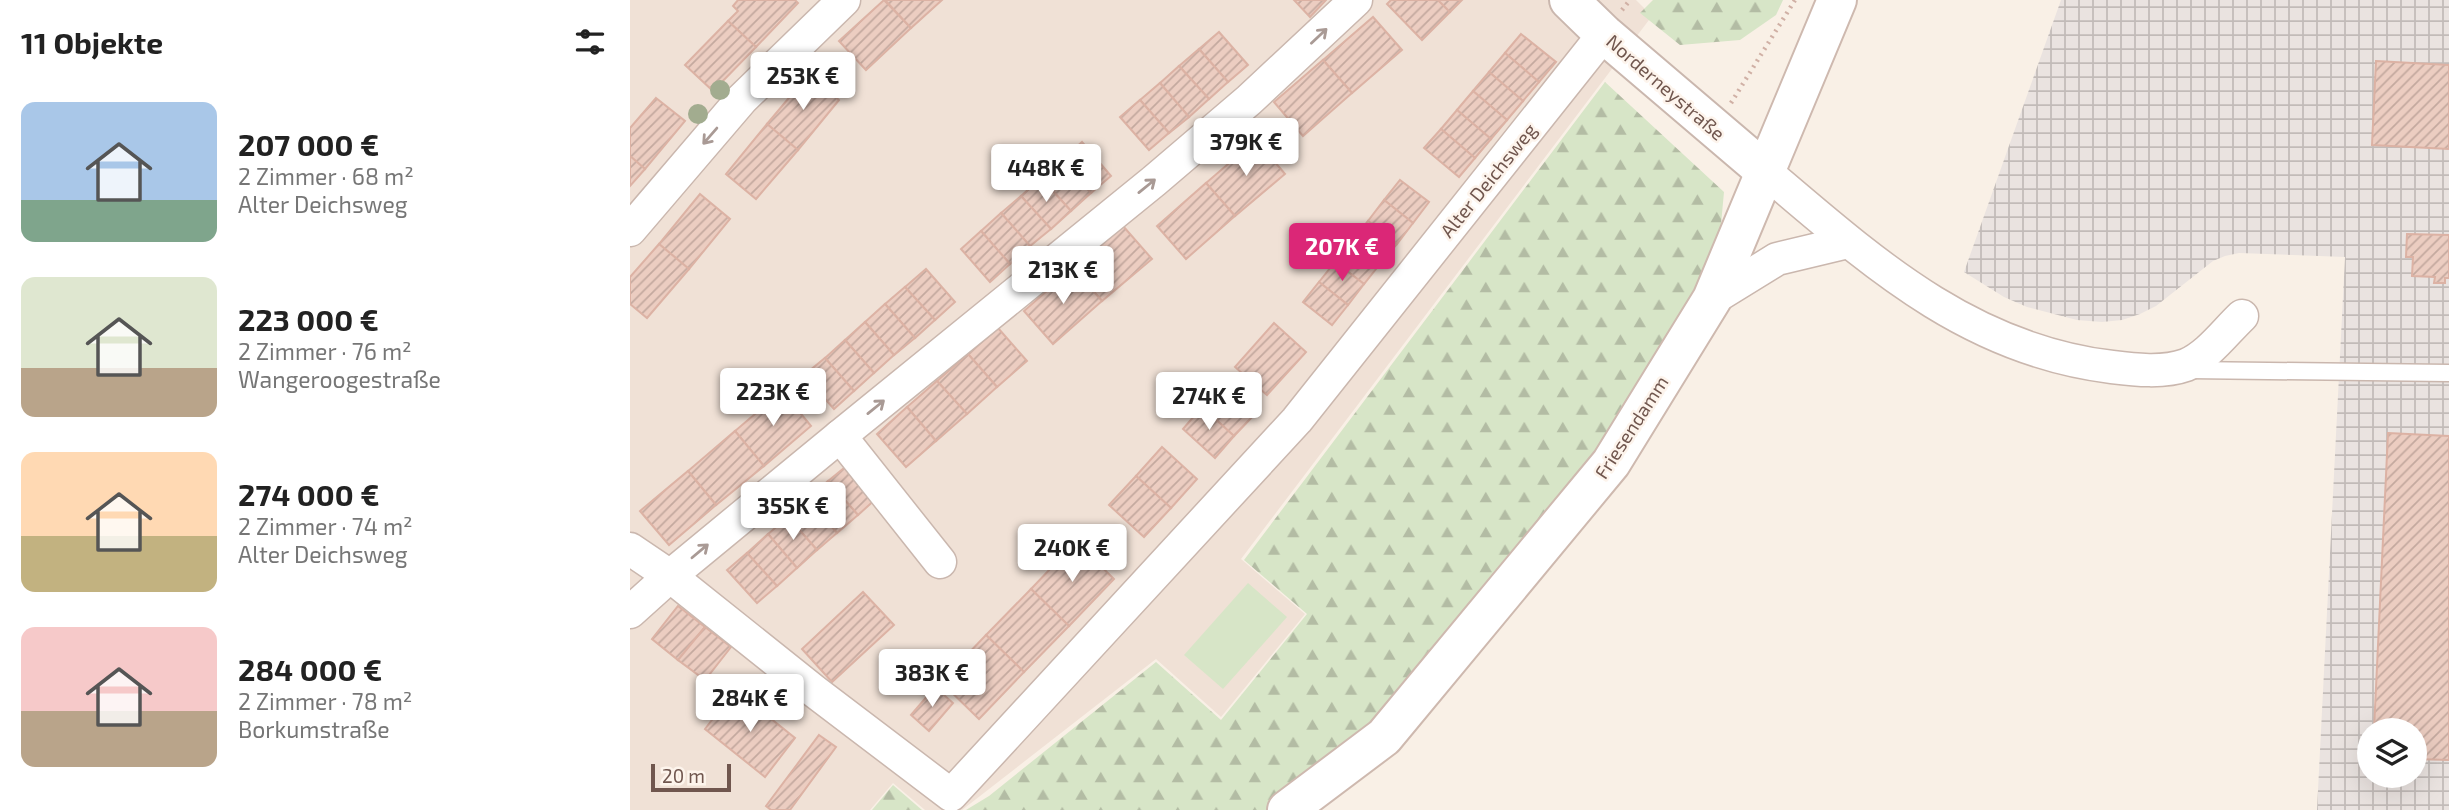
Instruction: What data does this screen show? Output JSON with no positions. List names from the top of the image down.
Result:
{
  "streets": {
    "main road": ["Norderneystraße", "Friesendamm"],
    "street": ["Alter Deichsweg"]
  },
  "crossings": [
    ["Norderneystraße", "Alter Deichsweg"],
    ["Norderneystraße", "Friesendamm"]
  ],
  "scale_bar": "20 m",
  "page": {
    "heading": "11 Objekte",
    "price": [
      "253K €",
      "379K €",
      "448K €",
      "207K €",
      "213K €",
      "223K €",
      "274K €",
      "355K €",
      "240K €",
      "383K €",
      "284K €"
    ],
    "list": [
      {
        "name": "207 000 €",
        "note": "2 Zimmer · 68 m² · Alter Deichsweg"
      },
      {
        "name": "223 000 €",
        "note": "2 Zimmer · 76 m² · Wangeroogestraße"
      },
      {
        "name": "274 000 €",
        "note": "2 Zimmer · 74 m² · Alter Deichsweg"
      },
      {
        "name": "284 000 €",
        "note": "2 Zimmer · 78 m² · Borkumstraße"
      }
    ],
    "scale": "20 m"
  }
}
